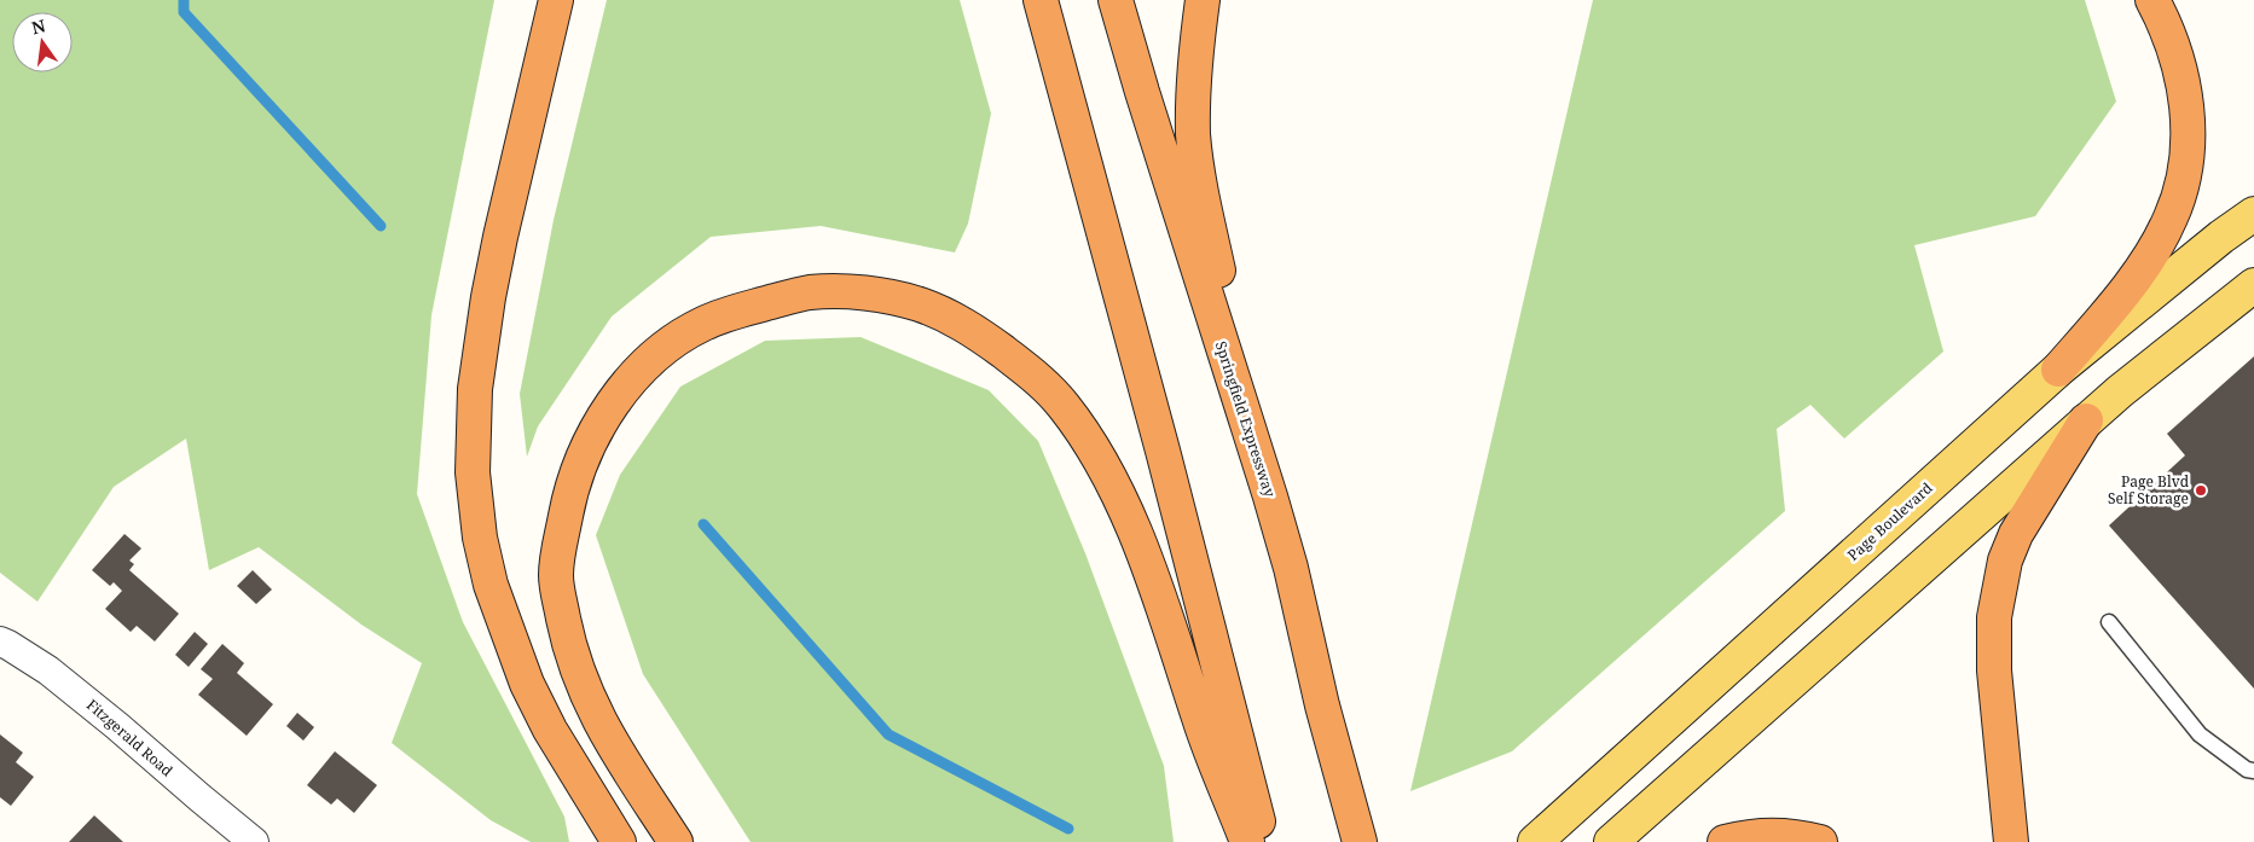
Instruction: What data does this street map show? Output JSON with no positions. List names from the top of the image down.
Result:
{
  "streets": {
    "highway": ["Springfield Expressway"],
    "main road": ["Page Boulevard"],
    "street": ["Fitzgerald Road"]
  },
  "places": ["Page Blvd Self Storage"],
  "north": "top"
}
